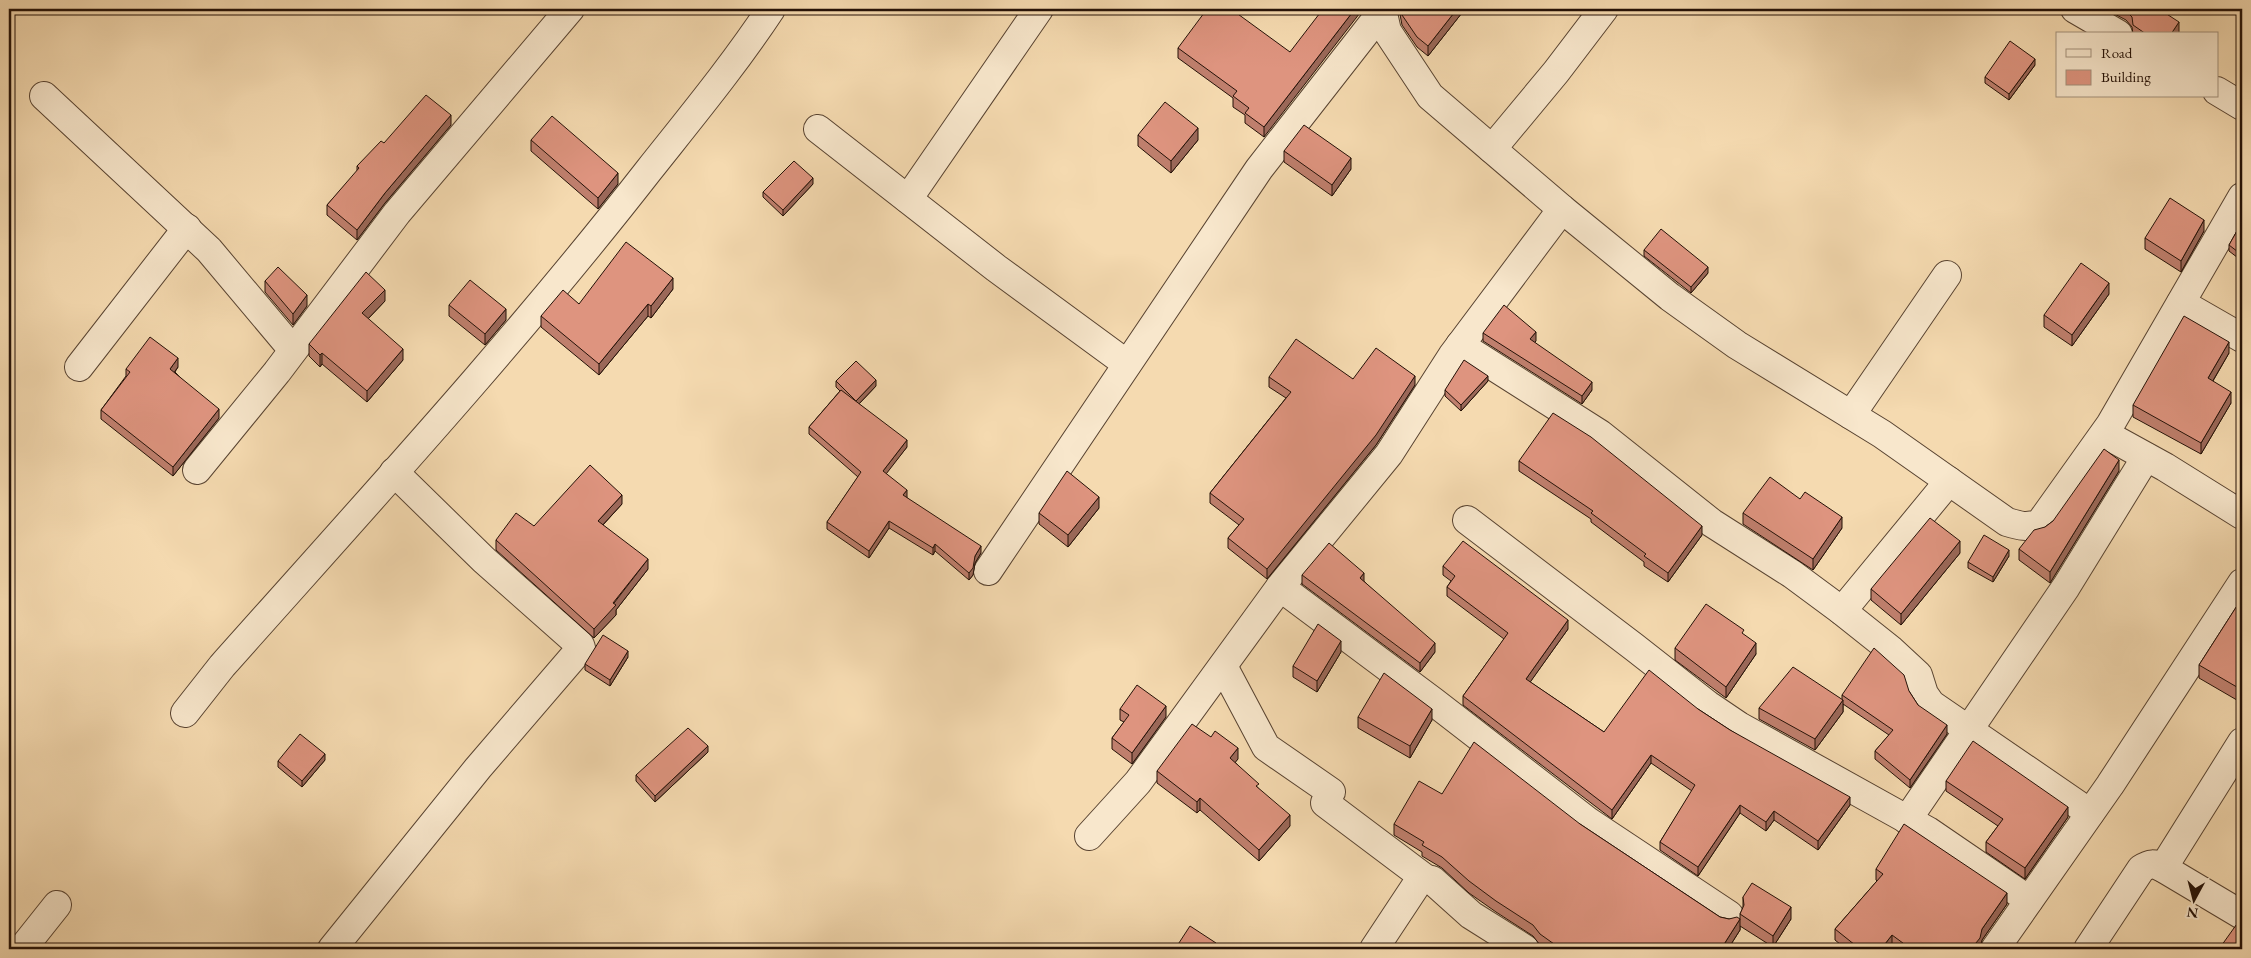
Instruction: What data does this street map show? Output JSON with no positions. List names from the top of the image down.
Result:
{
  "legend": ["Road", "Building"],
  "north": "bottom"
}
